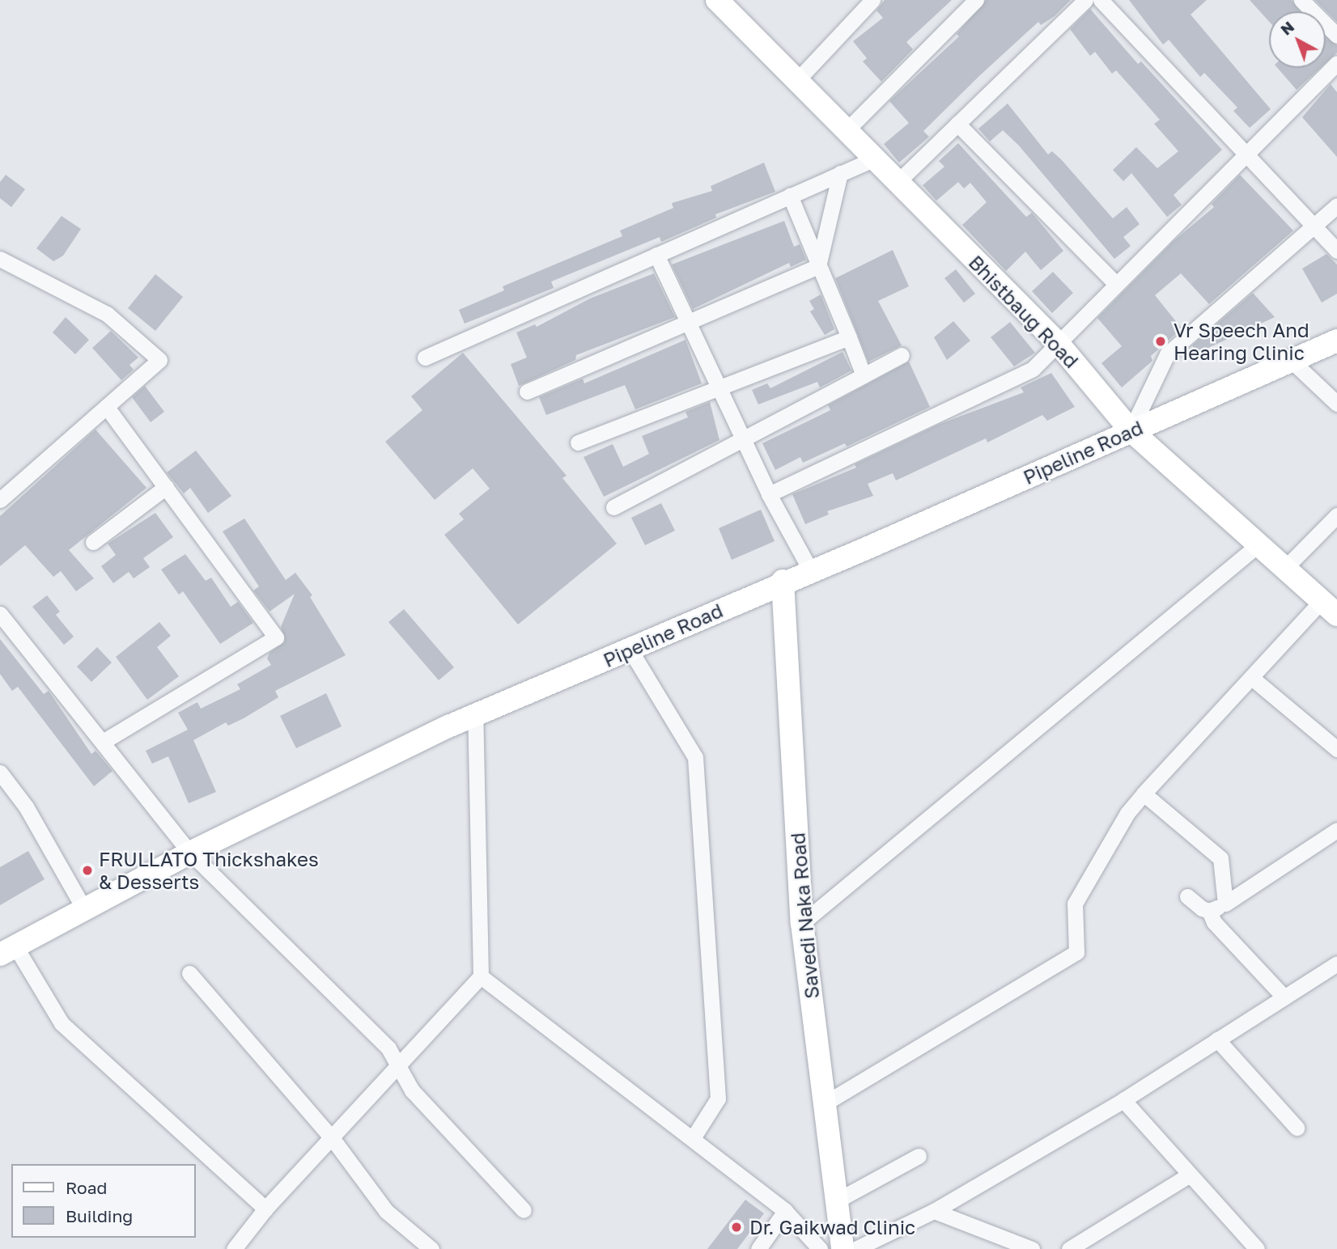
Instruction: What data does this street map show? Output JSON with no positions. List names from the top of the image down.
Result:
{
  "streets": {
    "street": ["Bhistbaug Road", "Pipeline Road", "Savedi Naka Road"]
  },
  "crossings": [
    ["Bhistbaug Road", "Pipeline Road"],
    ["Pipeline Road", "Savedi Naka Road"]
  ],
  "places": ["Vr Speech And Hearing Clinic", "FRULLATO Thickshakes & Desserts", "Dr. Gaikwad Clinic"],
  "legend": ["Road", "Building"],
  "north": "top left"
}
